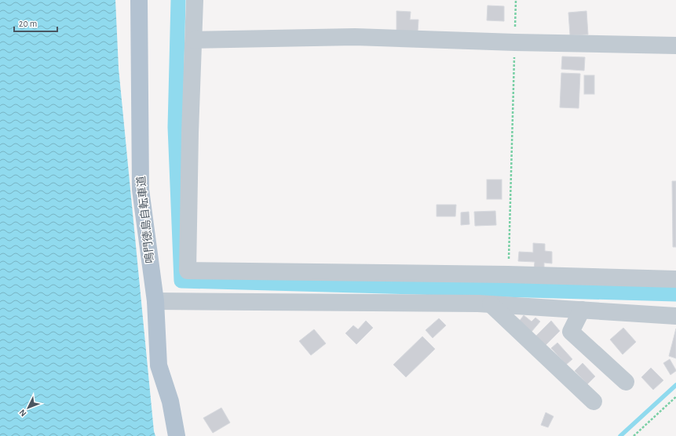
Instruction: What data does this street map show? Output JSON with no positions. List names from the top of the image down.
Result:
{
  "streets": {
    "main road": ["鳴門徳島自転車道"]
  },
  "scale_bar": "20 m",
  "north": "bottom left"
}
